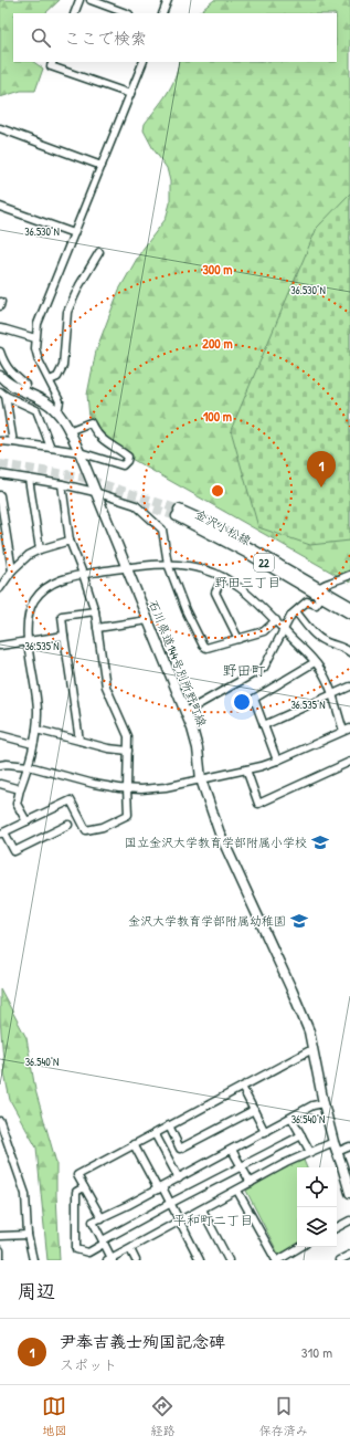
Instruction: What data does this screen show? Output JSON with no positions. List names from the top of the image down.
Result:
{
  "streets": {
    "main road": ["金沢小松線", "22", "石川県道144号別所野町線"]
  },
  "districts": ["野田三丁目", "野田町", "平和町二丁目"],
  "places": {
    "school or university": ["国立金沢大学教育学部附属小学校", "金沢大学教育学部附属幼稚園"]
  },
  "page": {
    "search": "ここで検索",
    "pins": "1",
    "heading": "周辺",
    "list": [
      {
        "mark": "1",
        "name": "尹奉吉義士殉国記念碑",
        "note": "スポット",
        "value": "310 m"
      }
    ],
    "nav": ["地図", "経路", "保存済み"]
  },
  "coordinates": ["36.530°N", "36.535°N", "36.540°N"],
  "rings": ["300 m", "200 m", "100 m"]
}
